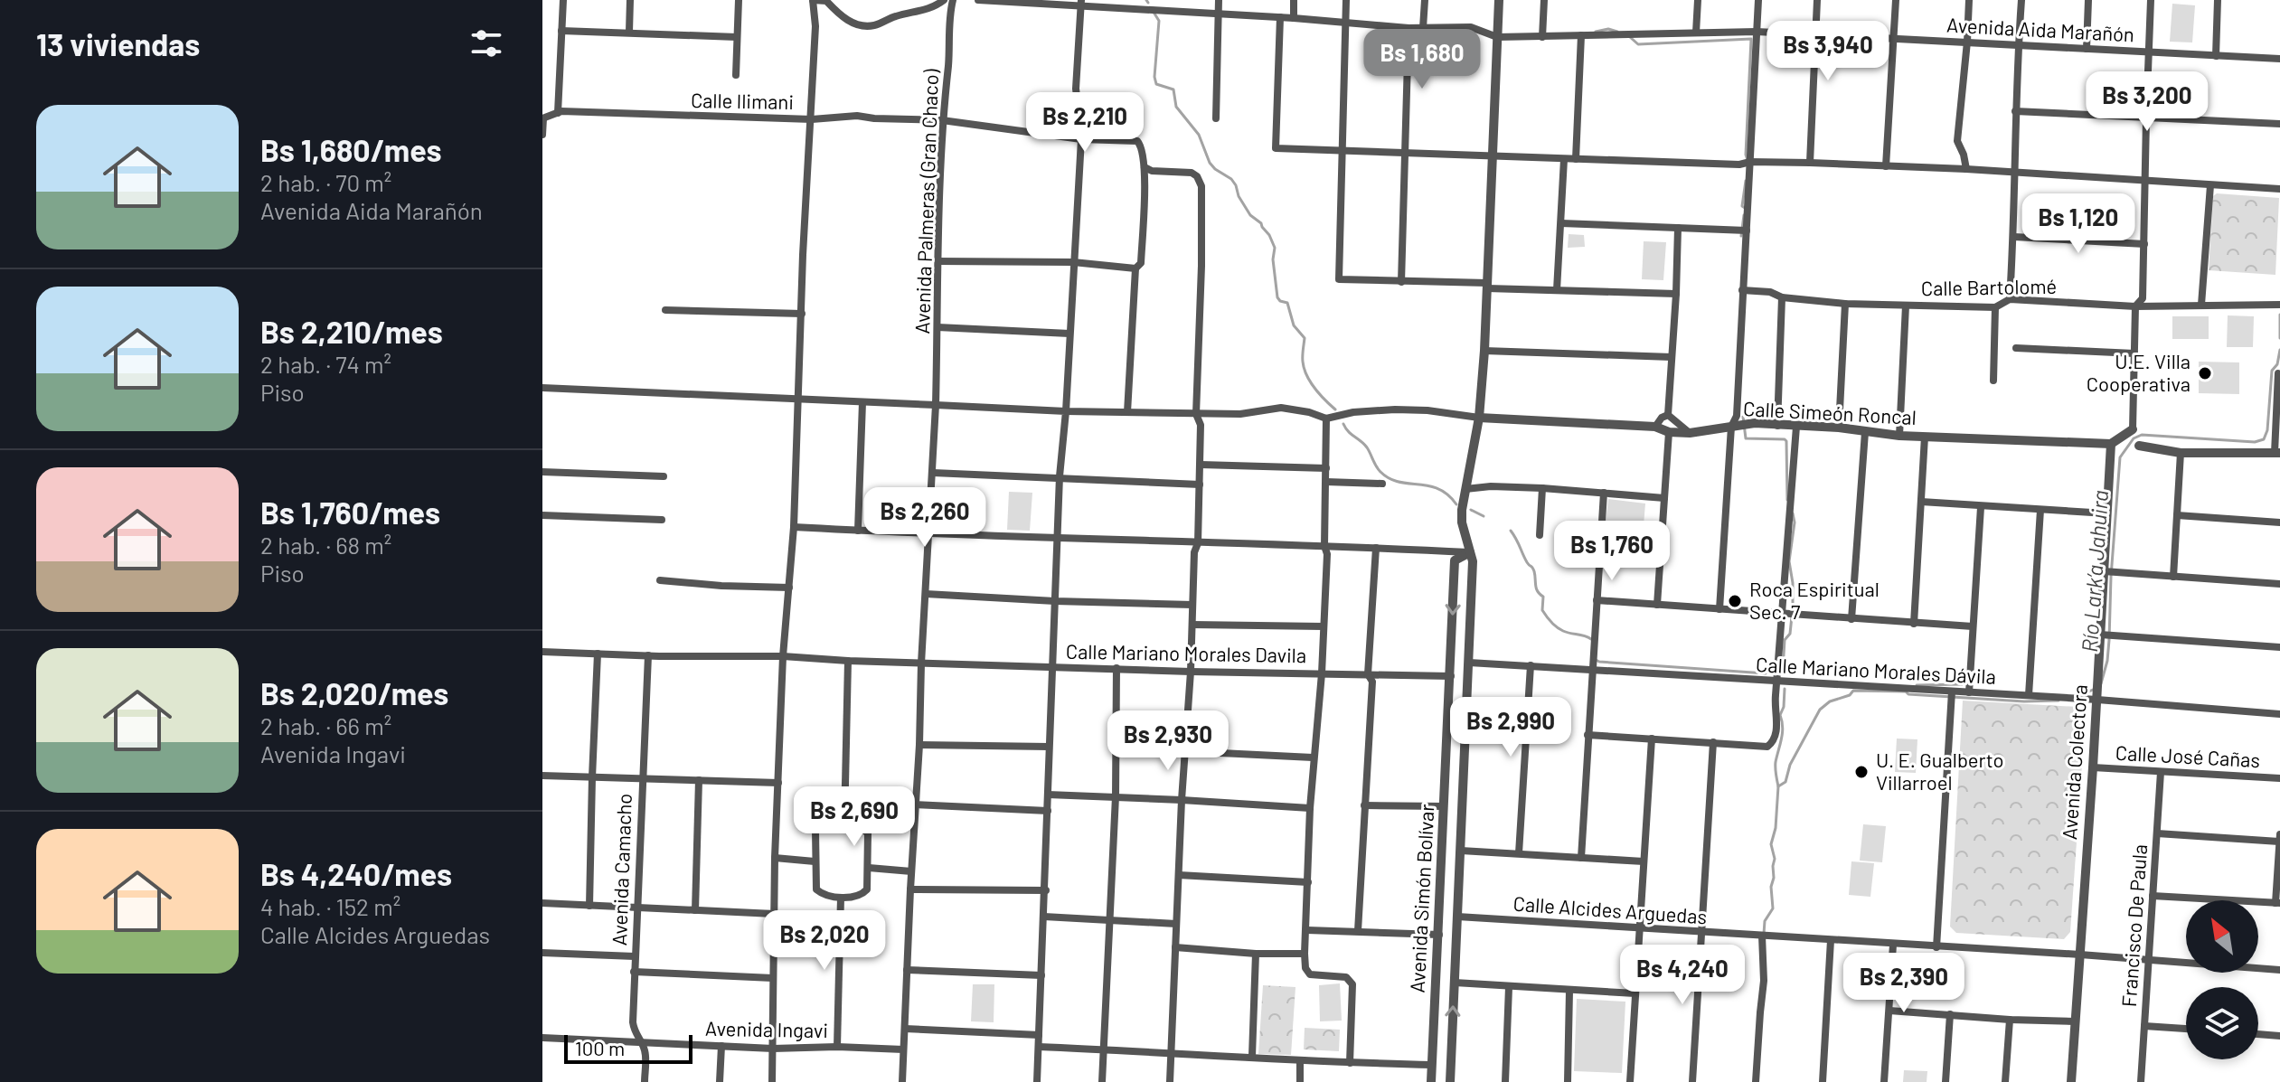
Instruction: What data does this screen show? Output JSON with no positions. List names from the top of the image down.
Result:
{
  "streets": {
    "street": [
      "Avenida Aida Marañón",
      "Calle Ilimani",
      "Avenida Palmeras (Gran Chaco)",
      "Calle Bartolomé",
      "Calle Simeón Roncal",
      "Calle Mariano Morales Davila",
      "Calle Mariano Morales Dávila",
      "Calle José Cañas",
      "Avenida Colectora",
      "Avenida Camacho",
      "Avenida Simón Bolívar",
      "Calle Alcides Arguedas",
      "Francisco De Paula",
      "Avenida Ingavi"
    ]
  },
  "crossings": [
    ["Avenida Aida Marañón", "Avenida Simón Bolívar"],
    ["Calle Ilimani", "Avenida Palmeras (Gran Chaco)"],
    ["Avenida Palmeras (Gran Chaco)", "Calle Mariano Morales Davila"],
    ["Avenida Palmeras (Gran Chaco)", "Avenida Ingavi"],
    ["Calle Simeón Roncal", "Avenida Colectora"],
    ["Calle Simeón Roncal", "Avenida Simón Bolívar"],
    ["Calle Mariano Morales Davila", "Avenida Camacho"],
    ["Calle Mariano Morales Davila", "Avenida Simón Bolívar"],
    ["Calle Mariano Morales Dávila", "Avenida Colectora"],
    ["Calle Mariano Morales Dávila", "Avenida Simón Bolívar"],
    ["Calle José Cañas", "Avenida Colectora"],
    ["Calle José Cañas", "Francisco De Paula"],
    ["Avenida Colectora", "Calle Alcides Arguedas"],
    ["Avenida Camacho", "Avenida Ingavi"],
    ["Avenida Simón Bolívar", "Calle Alcides Arguedas"],
    ["Calle Alcides Arguedas", "Francisco De Paula"]
  ],
  "water": ["Río Lark’a Jahuira"],
  "places": ["U.E. Villa Cooperativa", "Roca Espiritual Sec. 7", "U. E. Gualberto Villarroel"],
  "scale_bar": "100 m",
  "north": "top left",
  "page": {
    "heading": "13 viviendas",
    "price": [
      "Bs 3,940",
      "Bs 1,680",
      "Bs 3,200",
      "Bs 2,210",
      "Bs 1,120",
      "Bs 2,260",
      "Bs 1,760",
      "Bs 2,990",
      "Bs 2,930",
      "Bs 2,690",
      "Bs 2,020",
      "Bs 4,240",
      "Bs 2,390"
    ],
    "list": [
      {
        "name": "Bs 1,680/mes",
        "note": "2 hab. · 70 m² · Avenida Aida Marañón"
      },
      {
        "name": "Bs 2,210/mes",
        "note": "2 hab. · 74 m² · Piso"
      },
      {
        "name": "Bs 1,760/mes",
        "note": "2 hab. · 68 m² · Piso"
      },
      {
        "name": "Bs 2,020/mes",
        "note": "2 hab. · 66 m² · Avenida Ingavi"
      },
      {
        "name": "Bs 4,240/mes",
        "note": "4 hab. · 152 m² · Calle Alcides Arguedas"
      }
    ],
    "scale": "100 m"
  }
}
